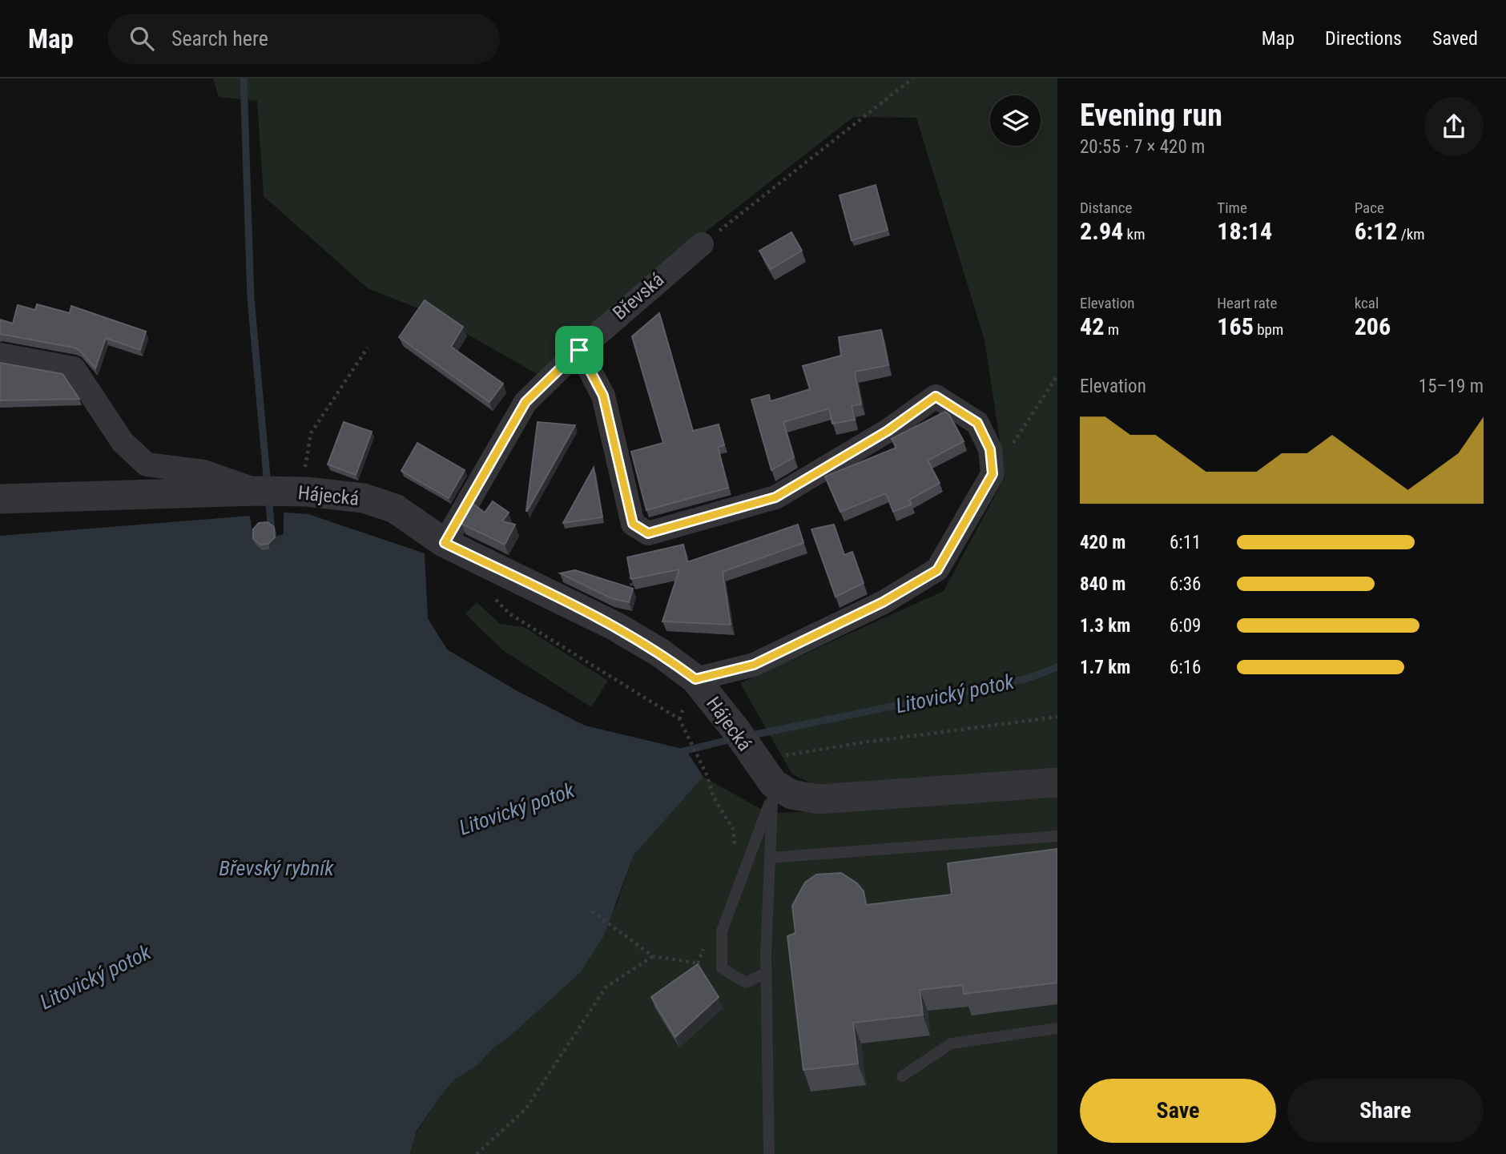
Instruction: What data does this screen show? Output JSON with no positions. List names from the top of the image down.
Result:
{
  "streets": {
    "street": ["Břevská", "Hájecká"]
  },
  "crossings": [
    ["Břevská", "Hájecká"]
  ],
  "water": ["Litovický potok", "Břevský rybník"],
  "page": {
    "header": "Map",
    "search": "Search here",
    "nav": ["Map", "Directions", "Saved"],
    "heading": ["Evening run", "20:55 · 7 × 420 m"],
    "stats": [
      ["Distance", "2.94 km"],
      ["Time", "18:14"],
      ["Pace", "6:12 /km"],
      ["Elevation", "42 m"],
      ["Heart rate", "165 bpm"],
      ["kcal", "206"]
    ],
    "chart": ["Elevation", "15–19 m"],
    "list": [
      {
        "name": "420 m",
        "note": "6:11"
      },
      {
        "name": "840 m",
        "note": "6:36"
      },
      {
        "name": "1.3 km",
        "note": "6:09"
      },
      {
        "name": "1.7 km",
        "note": "6:16"
      }
    ],
    "buttons": ["Save", "Share"]
  }
}
